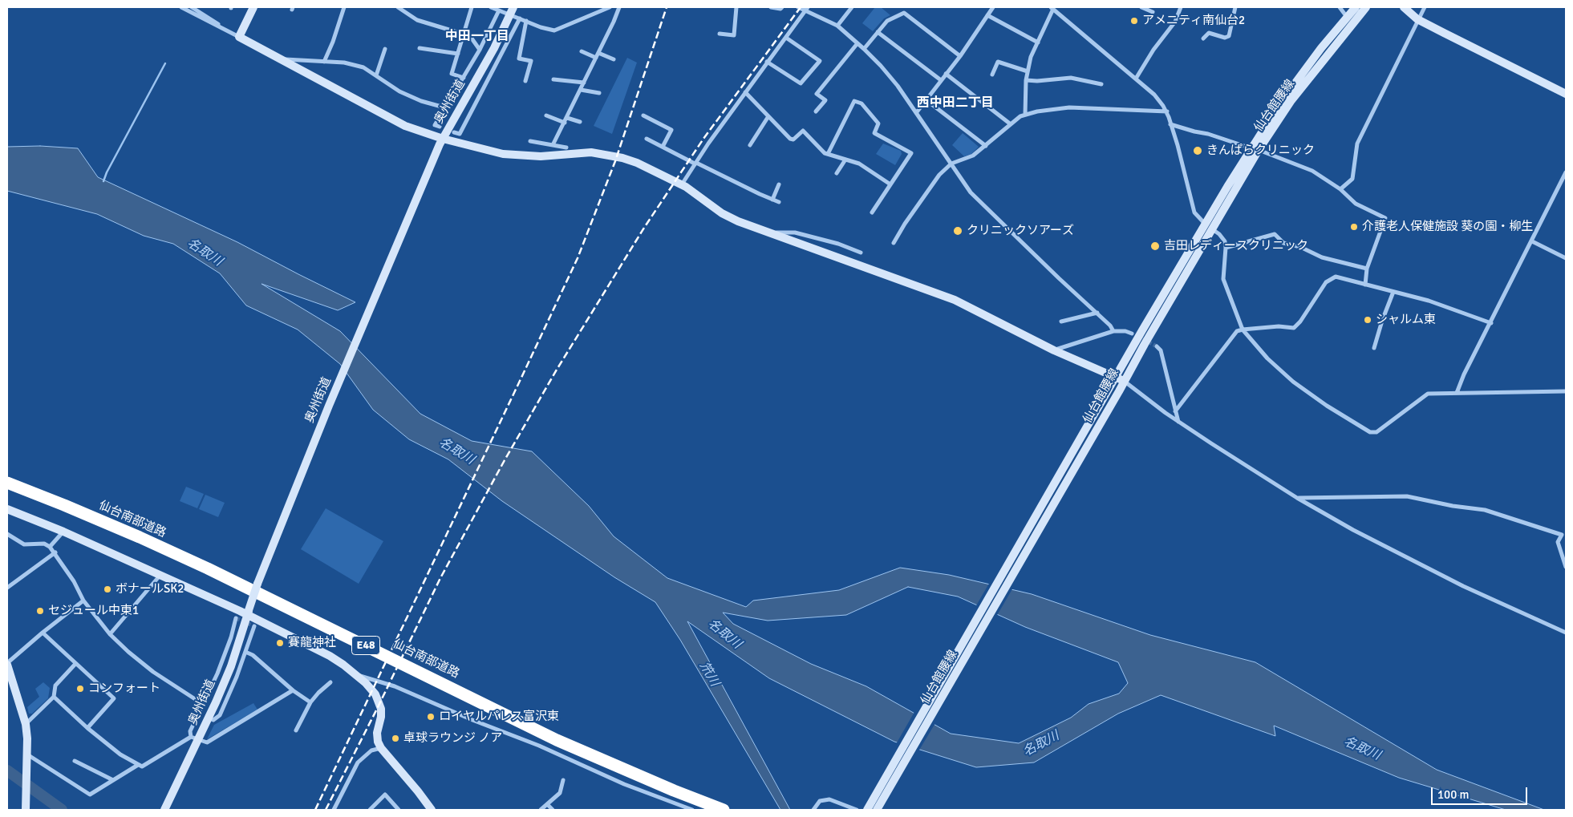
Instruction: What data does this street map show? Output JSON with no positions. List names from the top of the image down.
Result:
{
  "streets": {
    "highway": ["仙台南部道路", "E48"],
    "main road": ["奥州街道", "仙台館腰線"]
  },
  "districts": ["中田一丁目", "西中田二丁目"],
  "water": ["名取川", "笊川"],
  "places": [
    "アメニティ南仙台2",
    "きんぱらクリニック",
    "介護老人保健施設 葵の園・柳生",
    "クリニックソアーズ",
    "吉田レディースクリニック",
    "シャルム東",
    "ボナールSK2",
    "セジュール中東1",
    "賽龍神社",
    "コンフォート",
    "ロイヤルパレス富沢東",
    "卓球ラウンジ ノア"
  ],
  "scale_bar": "100 m"
}
